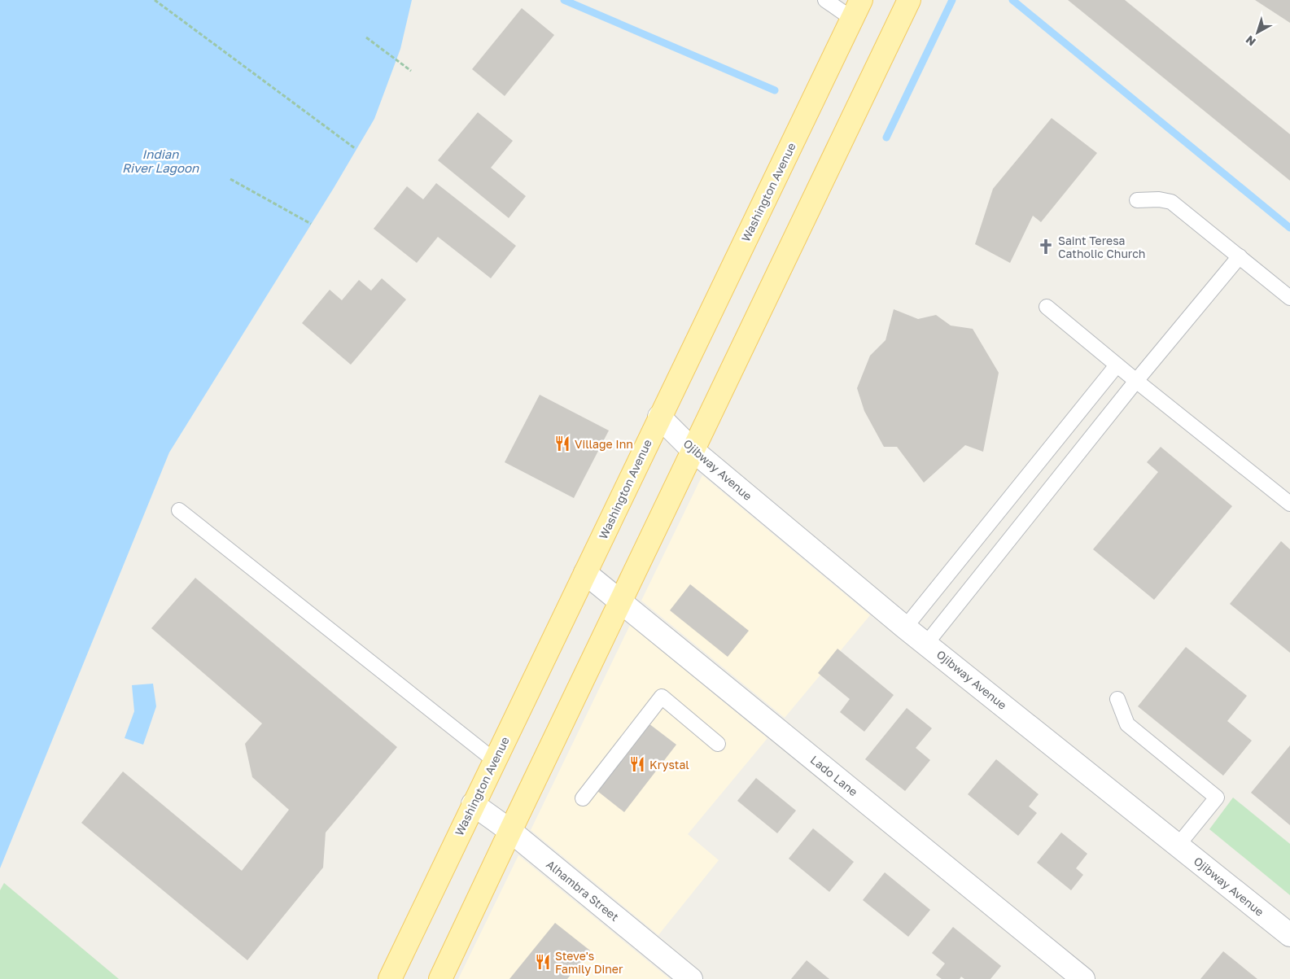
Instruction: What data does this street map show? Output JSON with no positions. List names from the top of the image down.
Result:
{
  "streets": {
    "main road": ["Washington Avenue"],
    "street": ["Ojibway Avenue", "Lado Lane", "Alhambra Street"]
  },
  "crossings": [
    ["Washington Avenue", "Ojibway Avenue"],
    ["Washington Avenue", "Lado Lane"],
    ["Washington Avenue", "Alhambra Street"]
  ],
  "water": ["Indian River Lagoon"],
  "places": {
    "church": ["Saint Teresa Catholic Church"],
    "restaurant": ["Village Inn", "Krystal", "Steve's Family Diner"]
  },
  "north": "bottom left"
}
